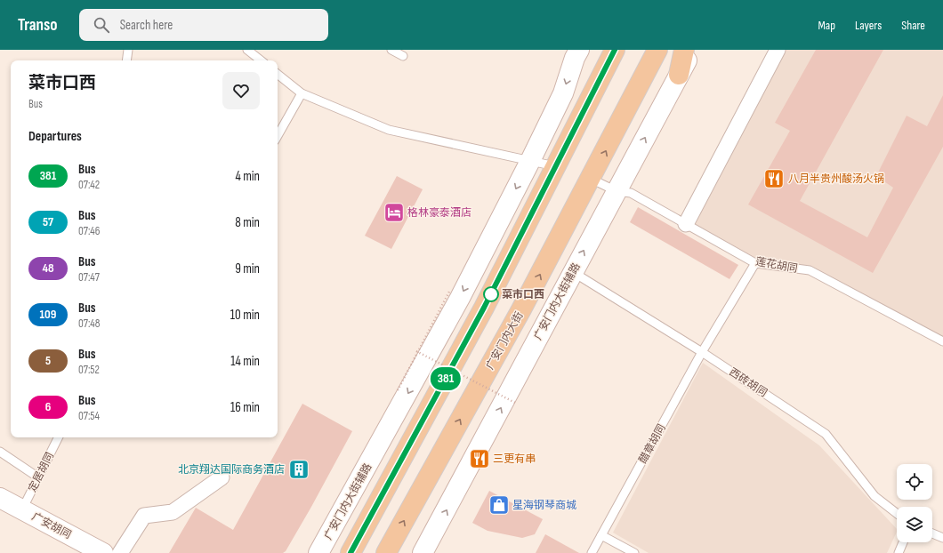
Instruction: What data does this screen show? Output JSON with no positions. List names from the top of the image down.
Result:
{
  "streets": {
    "main road": ["广安门内大街"],
    "street": ["广安门内大街辅路", "广安胡同"],
    "lane": [
      "莲花胡同",
      "西砖胡同",
      "醋章胡同",
      "定居胡同"
    ]
  },
  "crossings": [
    ["莲花胡同", "广安门内大街辅路"],
    ["莲花胡同", "广安门内大街"],
    ["莲花胡同", "醋章胡同"],
    ["广安门内大街辅路", "西砖胡同"],
    ["西砖胡同", "醋章胡同"],
    ["定居胡同", "广安胡同"]
  ],
  "places": {
    "restaurant": ["八月半贵州酸汤火锅", "三更有串"],
    "hotel": ["格林豪泰酒店"],
    "other": ["菜市口西"],
    "building": ["北京翔达国际商务酒店"],
    "shop": ["星海钢琴商城"]
  },
  "lines": ["bus line 381"],
  "page": {
    "header": "Transo",
    "search": "Search here",
    "nav": ["Map", "Layers", "Share"],
    "on_map": "381",
    "heading": [
      ["菜市口西", "Bus"],
      "Departures"
    ],
    "list": [
      {
        "mark": "381",
        "name": "Bus",
        "note": "07:42",
        "value": "4 min"
      },
      {
        "mark": "57",
        "name": "Bus",
        "note": "07:46",
        "value": "8 min"
      },
      {
        "mark": "48",
        "name": "Bus",
        "note": "07:47",
        "value": "9 min"
      },
      {
        "mark": "109",
        "name": "Bus",
        "note": "07:48",
        "value": "10 min"
      },
      {
        "mark": "5",
        "name": "Bus",
        "note": "07:52",
        "value": "14 min"
      },
      {
        "mark": "6",
        "name": "Bus",
        "note": "07:54",
        "value": "16 min"
      }
    ]
  }
}
